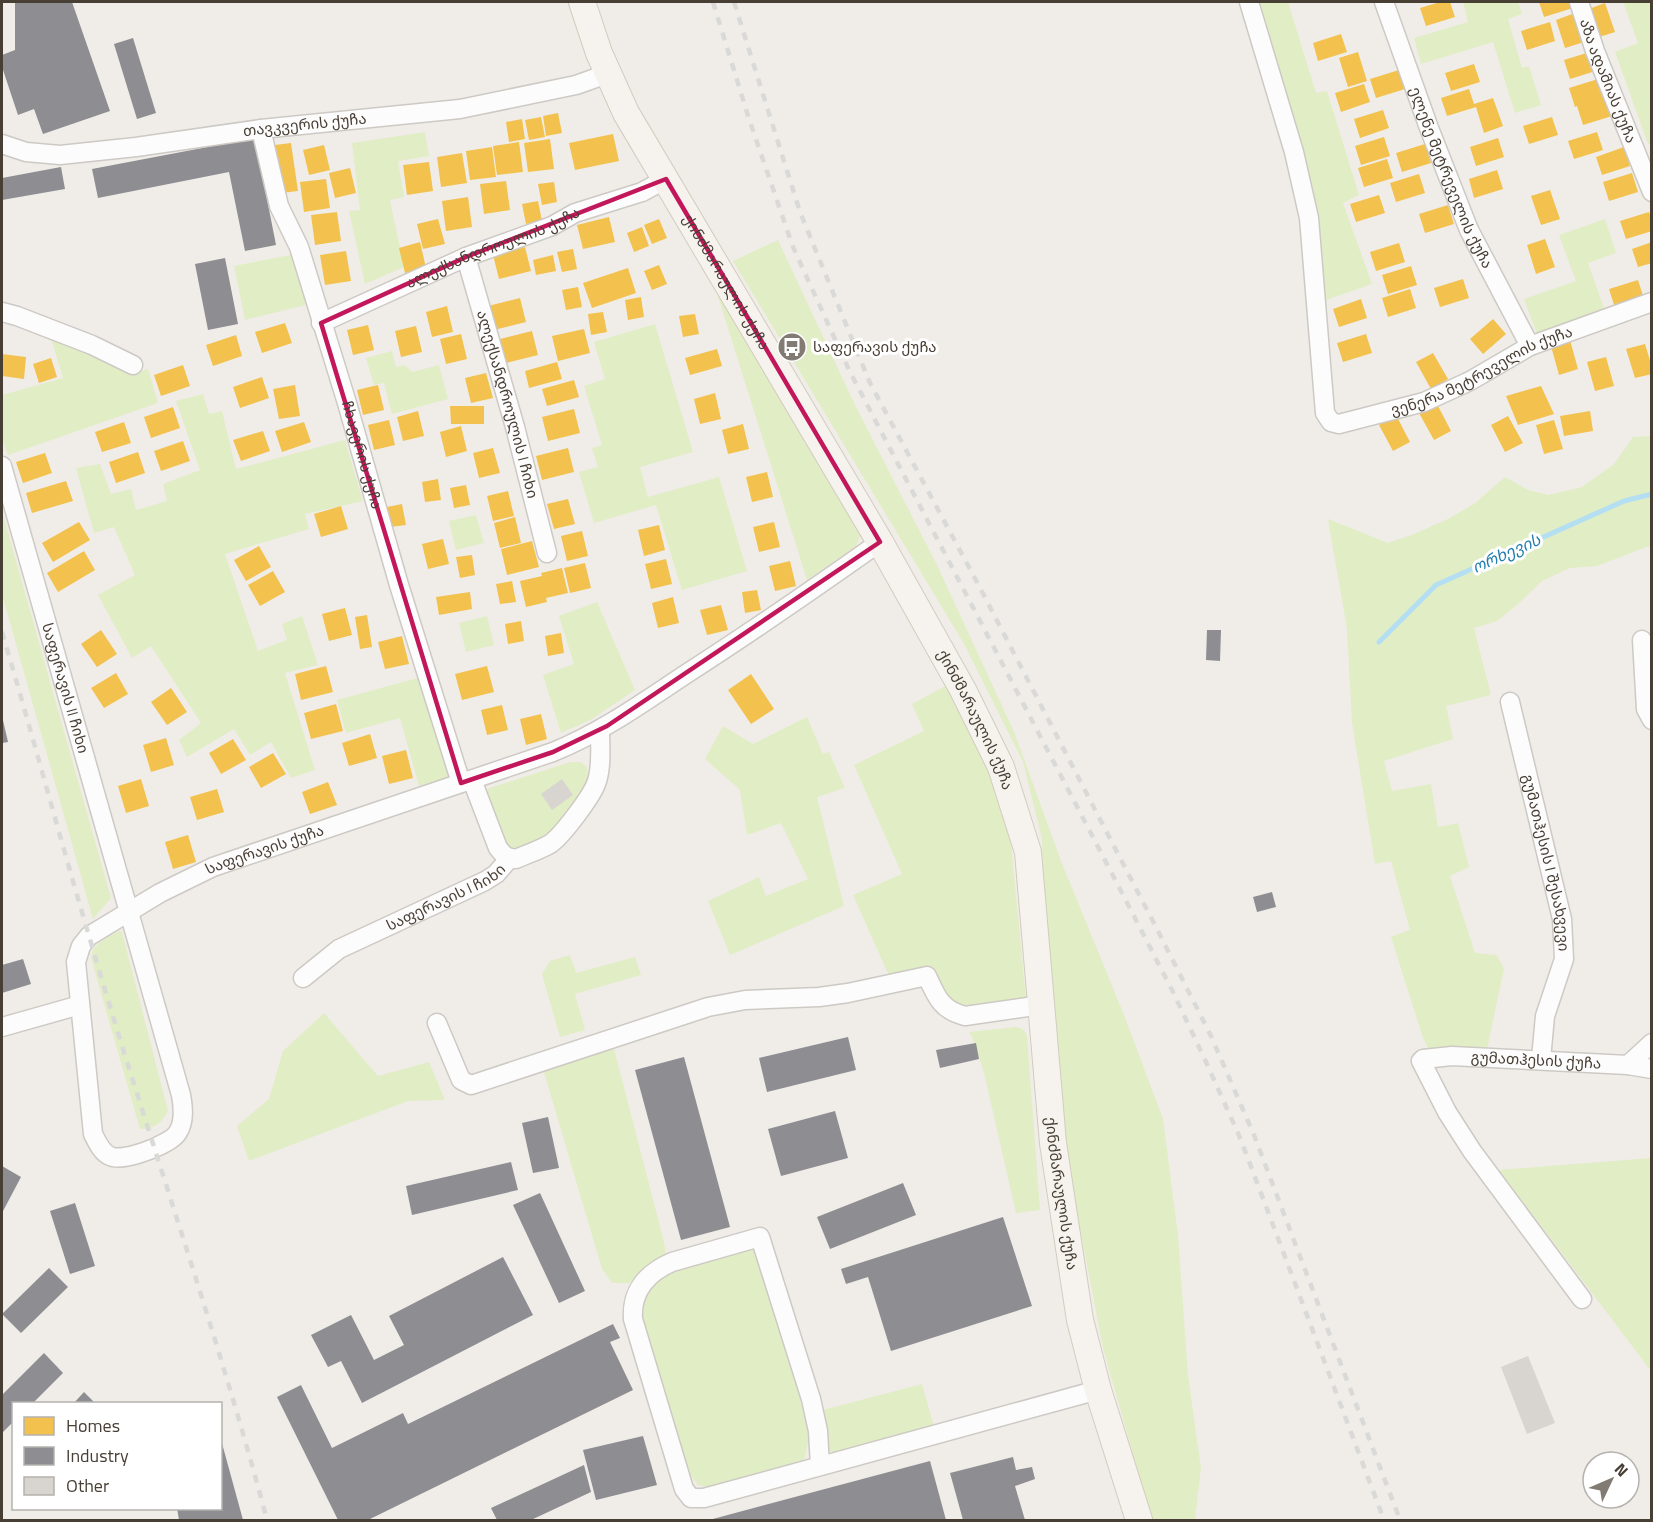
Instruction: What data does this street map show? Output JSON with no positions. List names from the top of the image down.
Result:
{
  "streets": {
    "main road": ["ქინძმარაულის ქუჩა"],
    "street": [
      "აზა ადამიას ქუჩა",
      "თავკვერის ქუჩა",
      "ელენე მეტრეველის ქუჩა",
      "ალექსანდროულის ქუჩა",
      "ვენერა მეტრეველის ქუჩა",
      "ალექსანდროულის I ჩიხი",
      "ჩხავერის ქუჩა",
      "საფერავის II ჩიხი",
      "საფერავის ქუჩა",
      "გუმათჰესის I შესახვევი",
      "საფერავის I ჩიხი",
      "გუმათჰესის ქუჩა"
    ]
  },
  "crossings": [
    ["თავკვერის ქუჩა", "ქინძმარაულის ქუჩა"],
    ["თავკვერის ქუჩა", "ჩხავერის ქუჩა"],
    ["ელენე მეტრეველის ქუჩა", "ვენერა მეტრეველის ქუჩა"],
    ["ალექსანდროულის ქუჩა", "ქინძმარაულის ქუჩა"],
    ["ალექსანდროულის ქუჩა", "ალექსანდროულის I ჩიხი"],
    ["ალექსანდროულის ქუჩა", "ჩხავერის ქუჩა"],
    ["ქინძმარაულის ქუჩა", "საფერავის ქუჩა"],
    ["ჩხავერის ქუჩა", "საფერავის ქუჩა"],
    ["ჩხავერის ქუჩა", "საფერავის I ჩიხი"],
    ["საფერავის II ჩიხი", "საფერავის ქუჩა"],
    ["საფერავის ქუჩა", "საფერავის I ჩიხი"],
    ["გუმათჰესის I შესახვევი", "გუმათჰესის ქუჩა"]
  ],
  "water": ["ორხევის"],
  "places": {
    "bus stop": ["საფერავის ქუჩა"]
  },
  "legend": ["Homes", "Industry", "Other"],
  "north": "top right"
}
